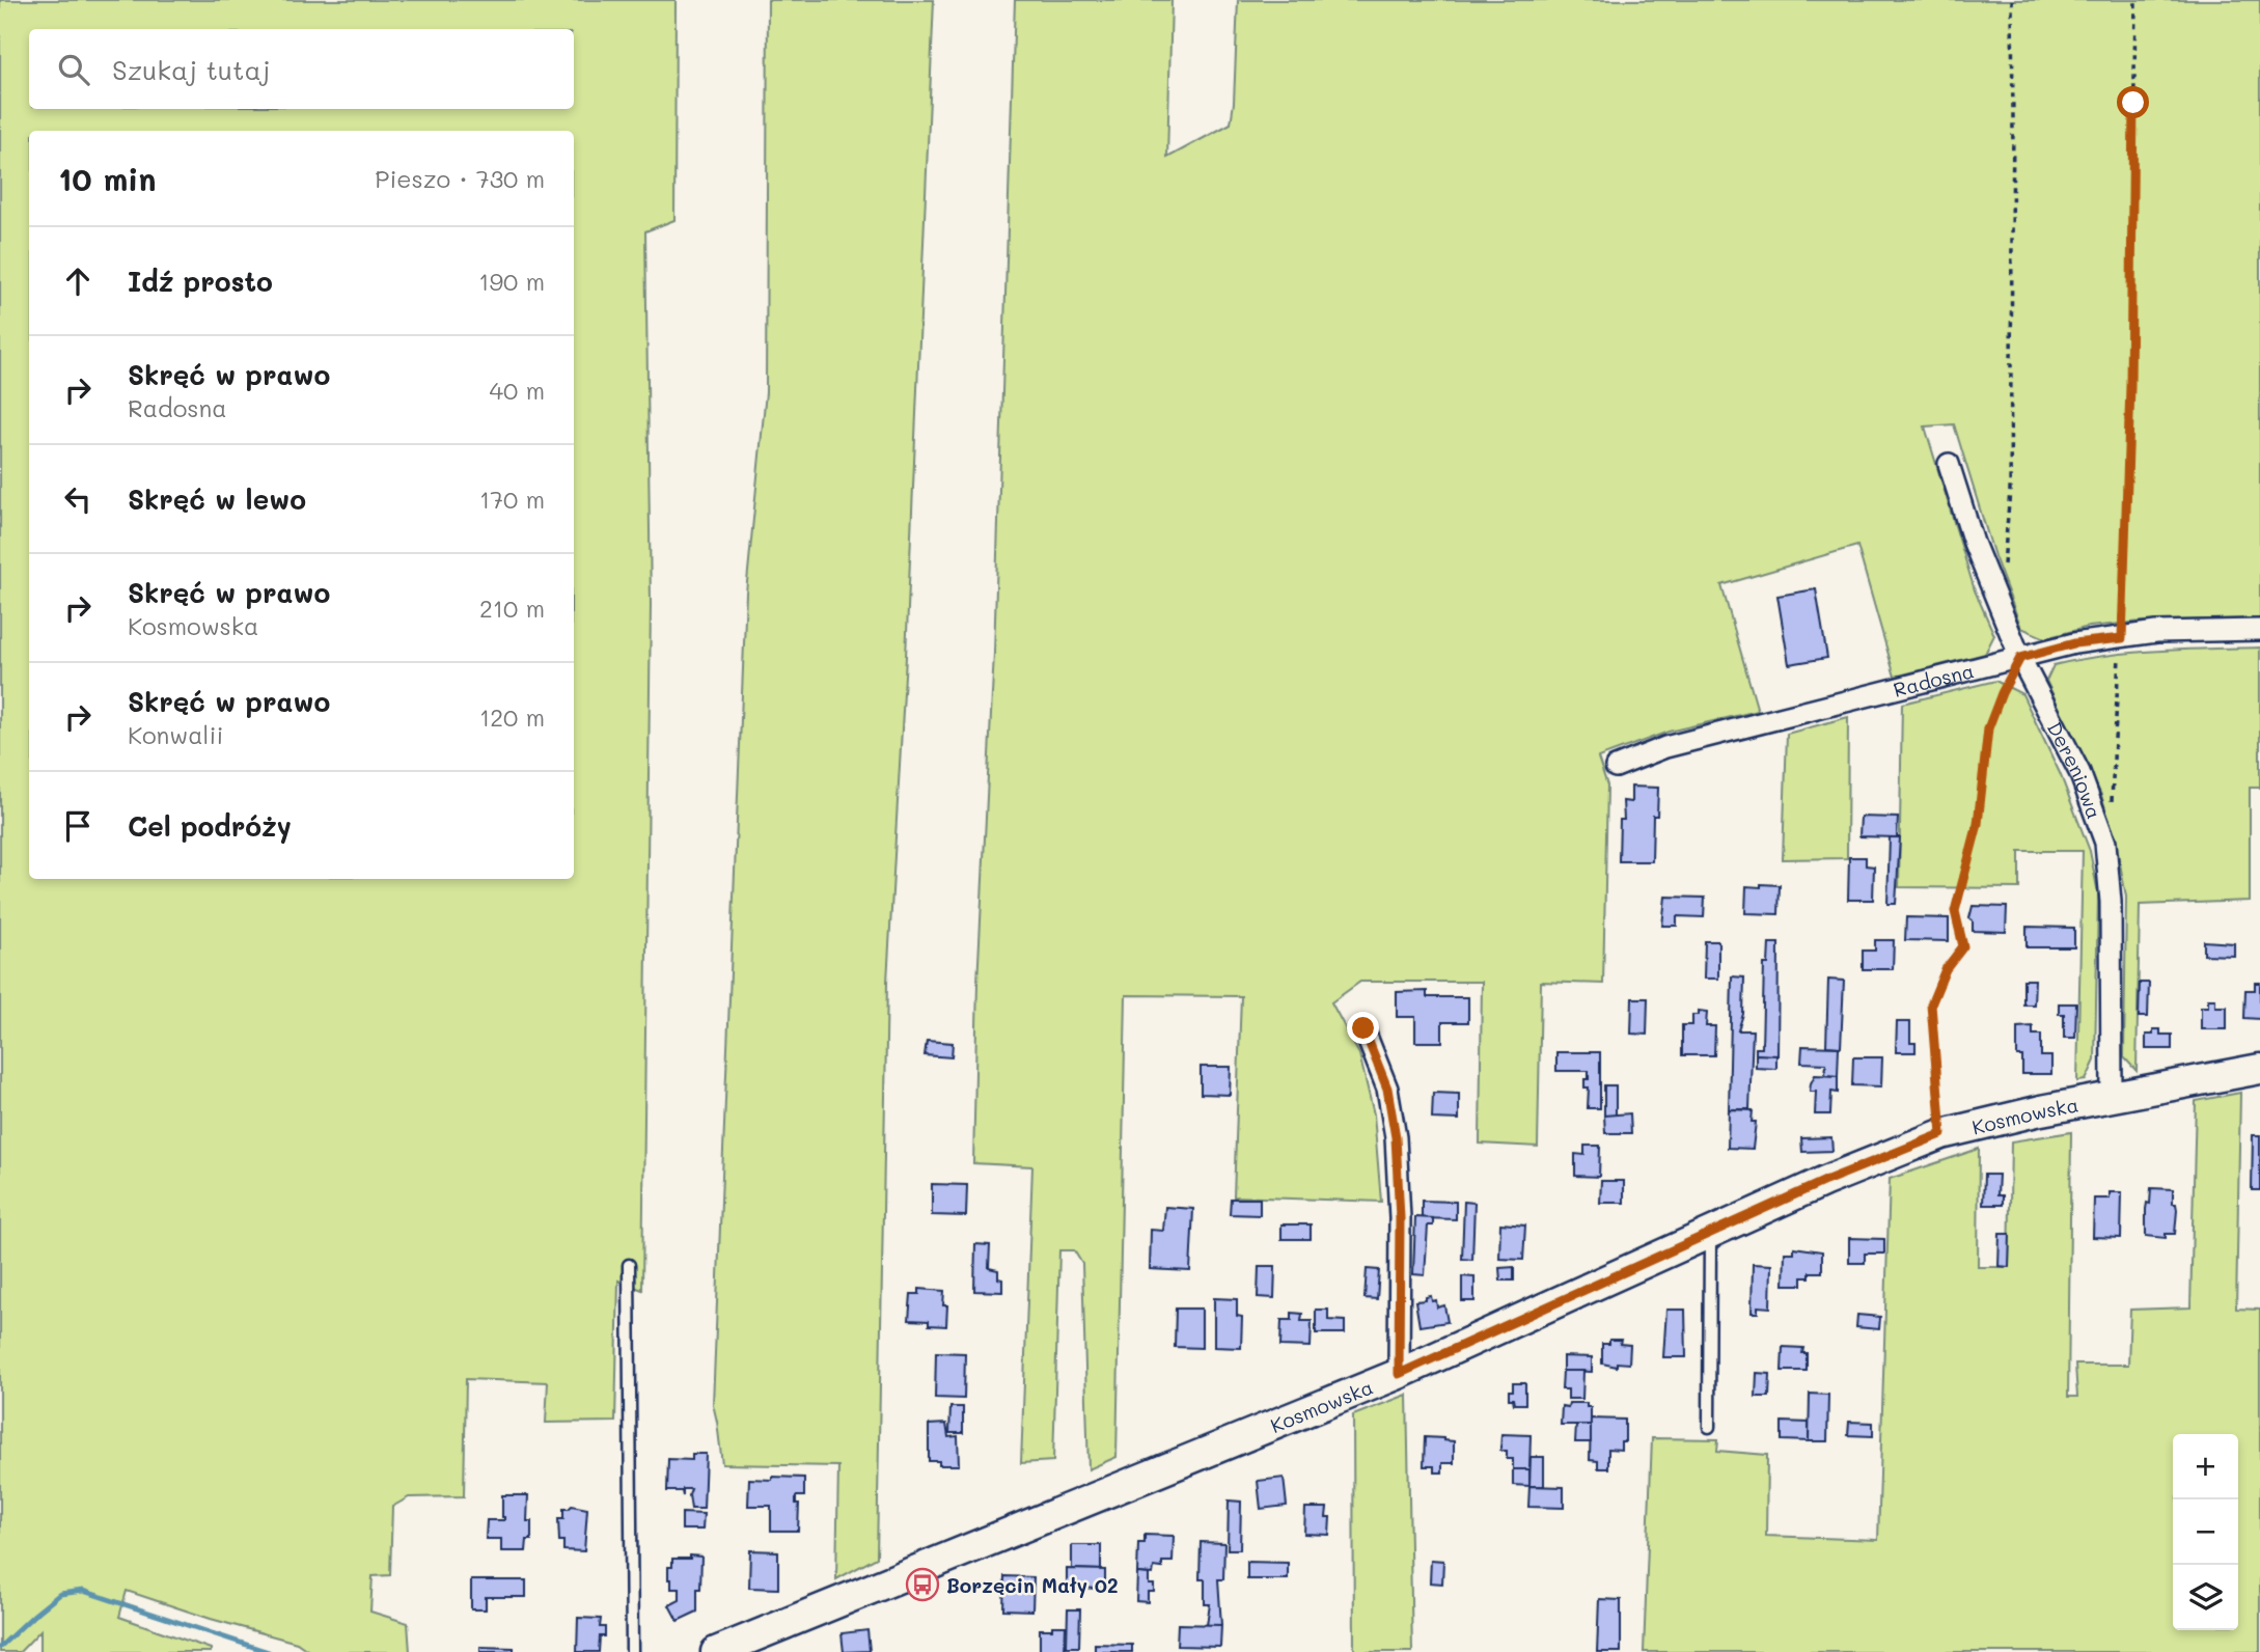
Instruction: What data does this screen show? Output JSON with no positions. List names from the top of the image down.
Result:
{
  "streets": {
    "street": ["Radosna", "Dereniowa", "Kosmowska"]
  },
  "crossings": [
    ["Radosna", "Dereniowa"],
    ["Dereniowa", "Kosmowska"]
  ],
  "places": {
    "bus stop": ["Borzęcin Mały 02"]
  },
  "page": {
    "search": "Szukaj tutaj",
    "heading": ["10 min", "Pieszo · 730 m"],
    "list": [
      ["Idź prosto", "190 m"],
      ["Skręć w prawo", "Radosna", "40 m"],
      ["Skręć w lewo", "170 m"],
      ["Skręć w prawo", "Kosmowska", "210 m"],
      ["Skręć w prawo", "Konwalii", "120 m"],
      "Cel podróży"
    ],
    "map_buttons": ["+", "−"]
  }
}
